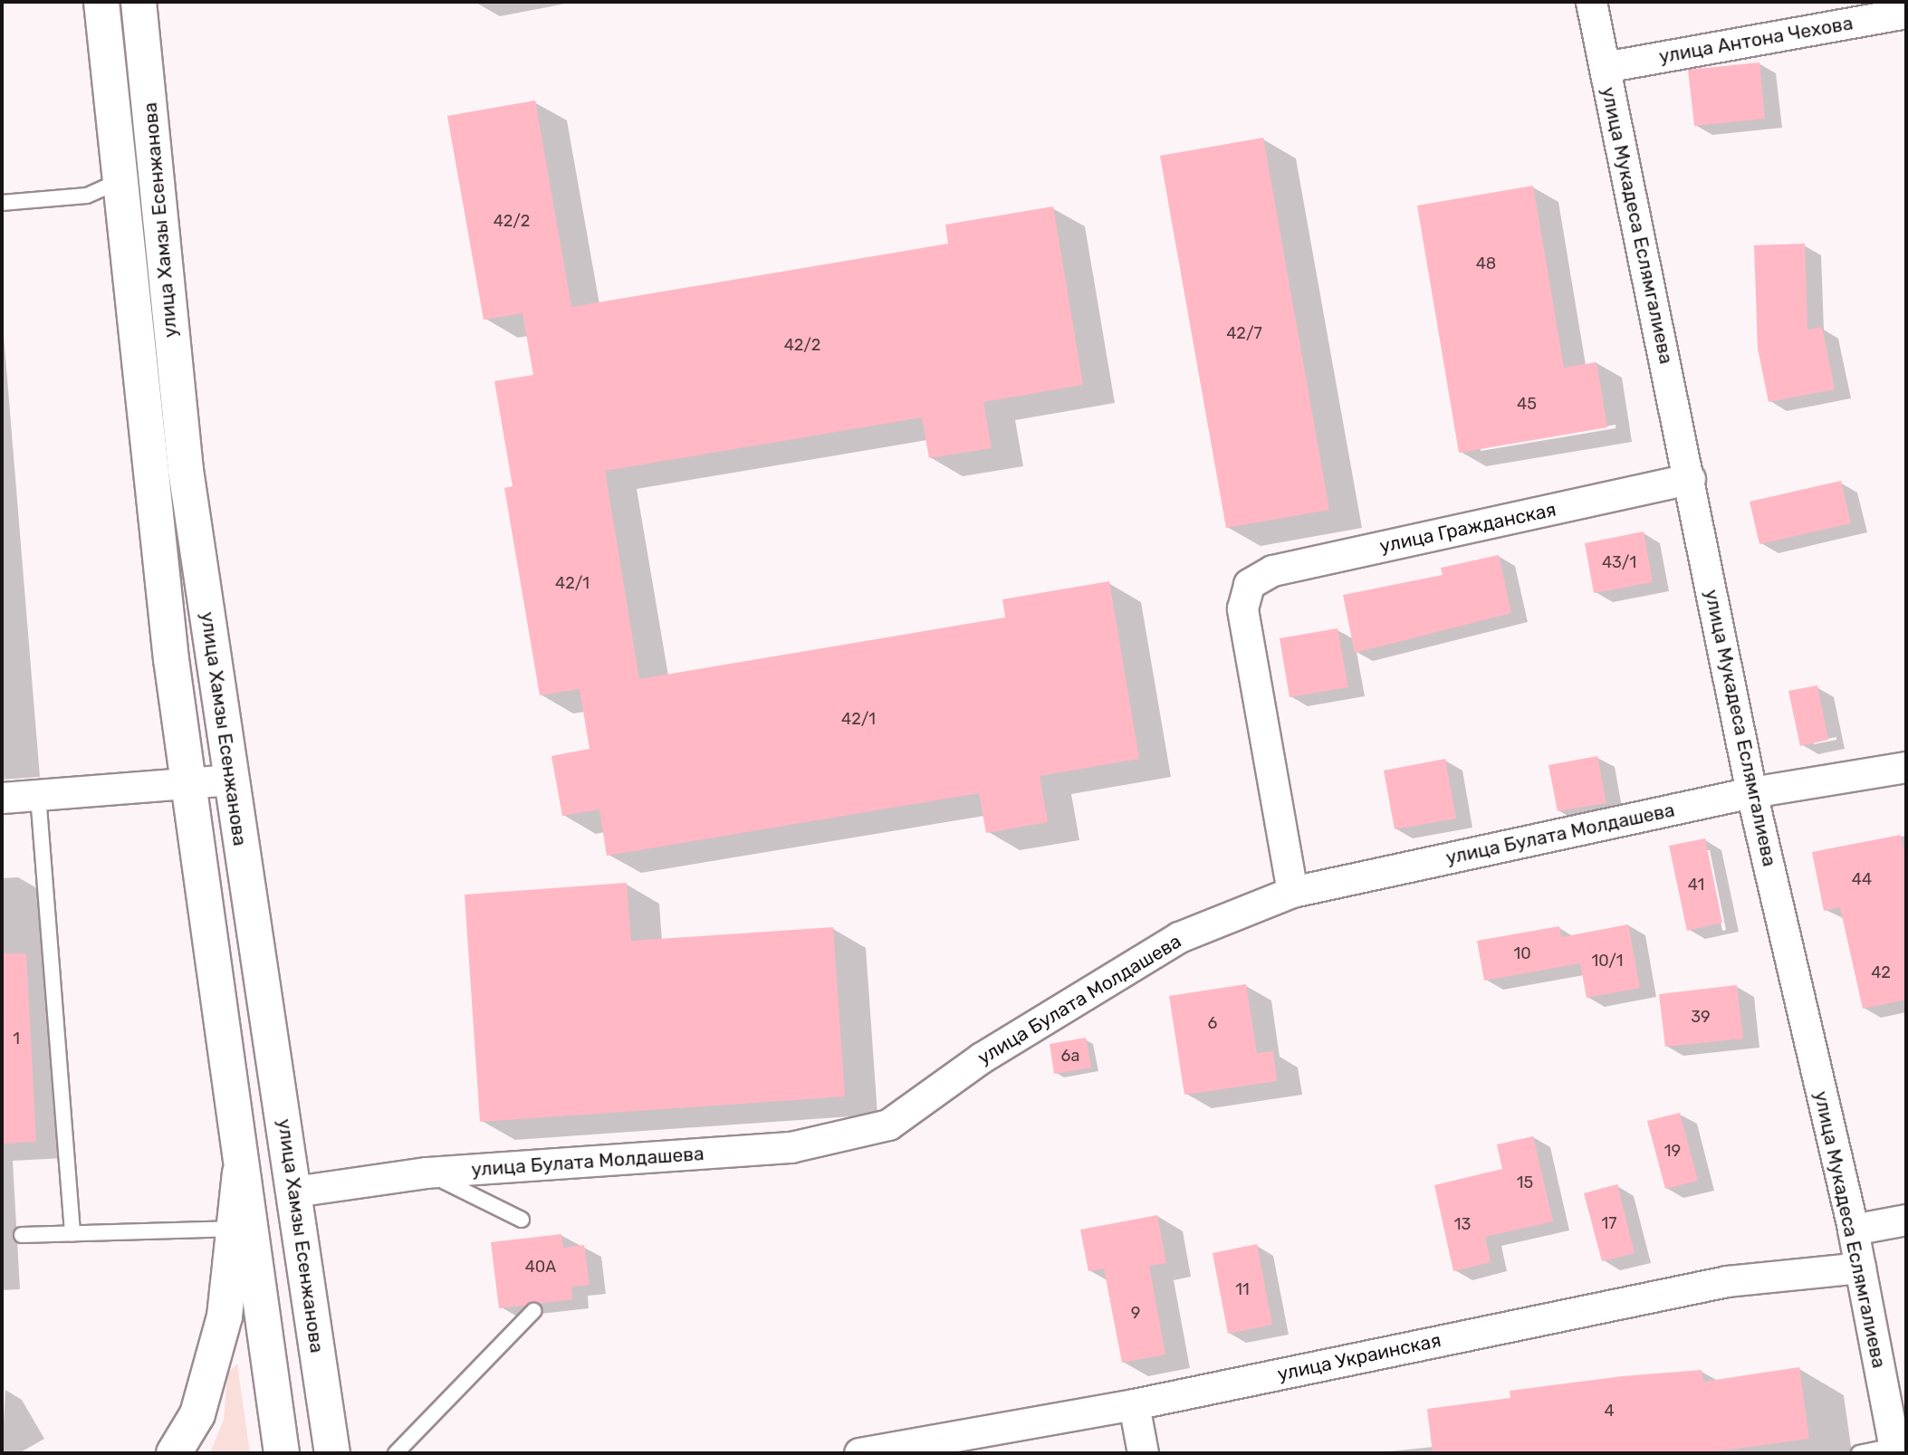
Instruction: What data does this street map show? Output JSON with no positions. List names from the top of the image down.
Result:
{
  "streets": {
    "main road": ["улица Хамзы Есенжанова"],
    "street": [
      "улица Антона Чехова",
      "улица Мукадеса Еслямгалиева",
      "улица Гражданская",
      "улица Булата Молдашева",
      "улица Украинская"
    ]
  },
  "crossings": [
    ["улица Антона Чехова", "улица Мукадеса Еслямгалиева"],
    ["улица Хамзы Есенжанова", "улица Булата Молдашева"],
    ["улица Мукадеса Еслямгалиева", "улица Гражданская"],
    ["улица Мукадеса Еслямгалиева", "улица Булата Молдашева"],
    ["улица Мукадеса Еслямгалиева", "улица Украинская"],
    ["улица Гражданская", "улица Булата Молдашева"]
  ],
  "house_numbers": [
    "42/2",
    "48",
    "42/7",
    "42/2",
    "45",
    "43/1",
    "42/1",
    "42/1",
    "44",
    "41",
    "10",
    "10/1",
    "42",
    "39",
    "6",
    "1",
    "6а",
    "19",
    "15",
    "17",
    "13",
    "40А",
    "11",
    "9",
    "4"
  ]
}
